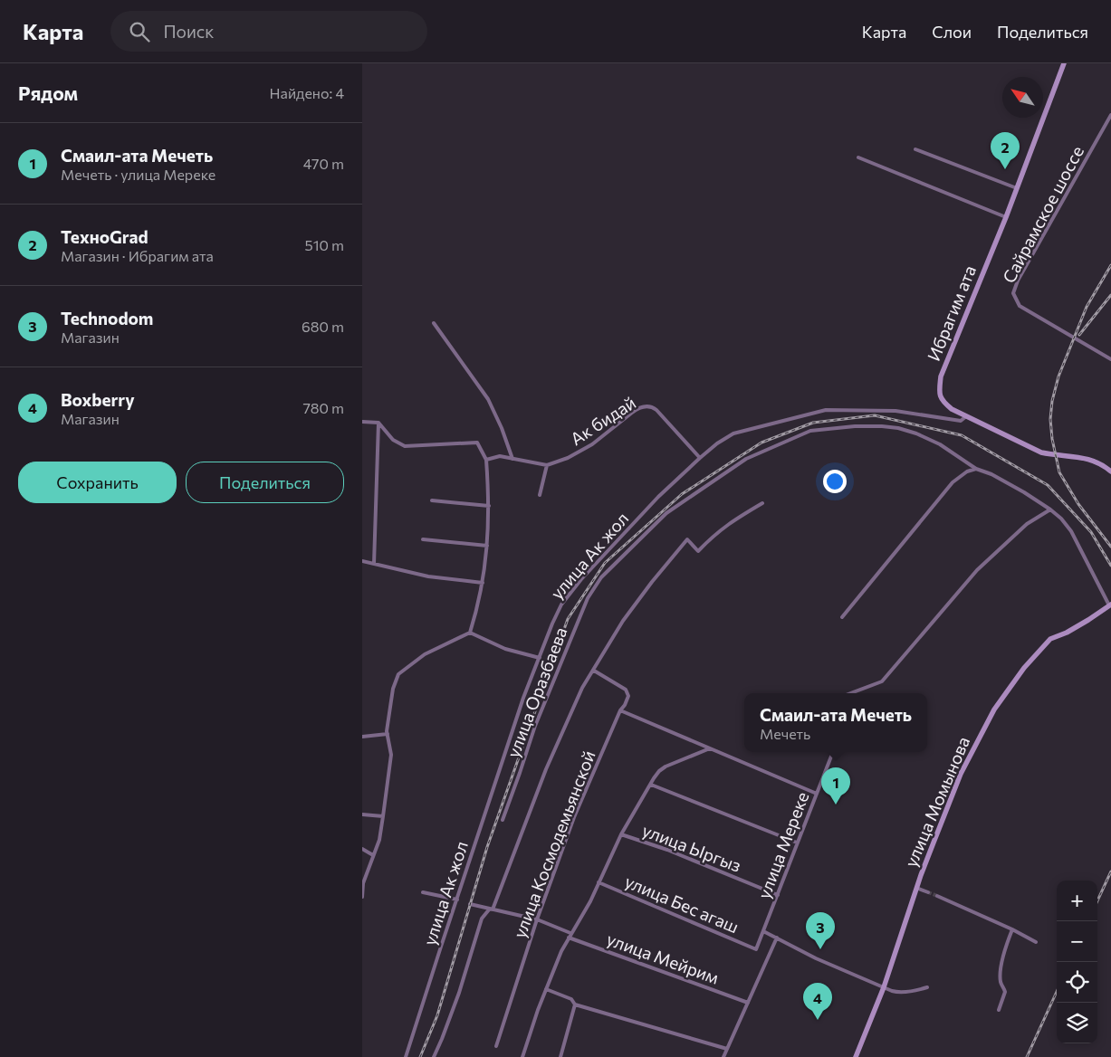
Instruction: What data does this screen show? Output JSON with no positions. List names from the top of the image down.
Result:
{
  "streets": {
    "street": [
      "Сайрамское шоссе",
      "Ибрагим ата",
      "Ак бидай",
      "улица Ак жол",
      "улица Оразбаева",
      "улица Момынова",
      "улица Космодемьянской",
      "улица Мереке",
      "улица Ыргыз",
      "улица Бес агаш",
      "улица Мейрим"
    ]
  },
  "crossings": [
    ["Ибрагим ата", "улица Ак жол"],
    ["Ак бидай", "улица Ак жол"],
    ["улица Оразбаева", "улица Момынова"],
    ["улица Космодемьянской", "улица Мейрим"],
    ["улица Мереке", "улица Ыргыз"],
    ["улица Мереке", "улица Бес агаш"]
  ],
  "north": "top left",
  "page": {
    "header": "Карта",
    "search": "Поиск",
    "nav": ["Карта", "Слои", "Поделиться"],
    "heading": ["Рядом", "Найдено: 4"],
    "list": [
      {
        "mark": "1",
        "name": "Смаил-ата Мечеть",
        "note": "Мечеть · улица Мереке",
        "value": "470 m"
      },
      {
        "mark": "2",
        "name": "ТехноGrad",
        "note": "Магазин · Ибрагим ата",
        "value": "510 m"
      },
      {
        "mark": "3",
        "name": "Technodom",
        "note": "Магазин",
        "value": "680 m"
      },
      {
        "mark": "4",
        "name": "Boxberry",
        "note": "Магазин",
        "value": "780 m"
      }
    ],
    "pins": [
      "2",
      "1",
      "3",
      "4"
    ],
    "buttons": ["Сохранить", "Поделиться"],
    "popup": ["Смаил-ата Мечеть", "Мечеть"],
    "map_buttons": ["+", "−"]
  }
}
